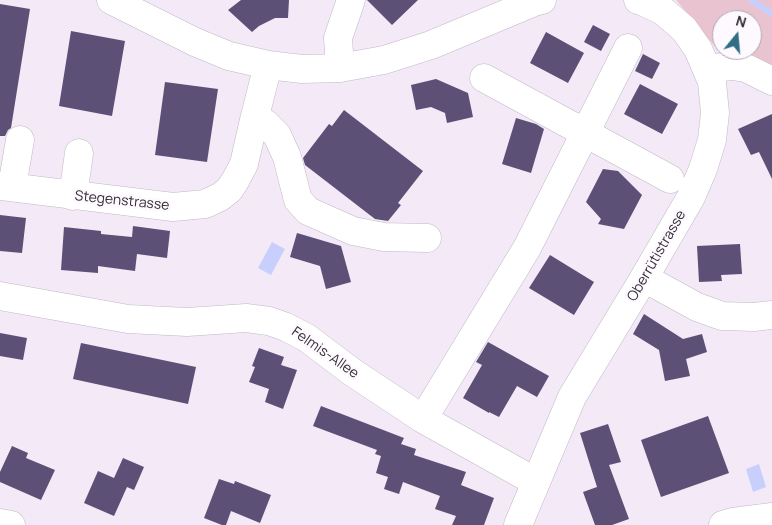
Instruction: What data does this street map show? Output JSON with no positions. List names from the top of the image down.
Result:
{
  "streets": {
    "street": ["Stegenstrasse", "Oberrütistrasse", "Felmis-Allee"]
  },
  "crossings": [
    ["Oberrütistrasse", "Felmis-Allee"]
  ],
  "north": "top"
}
